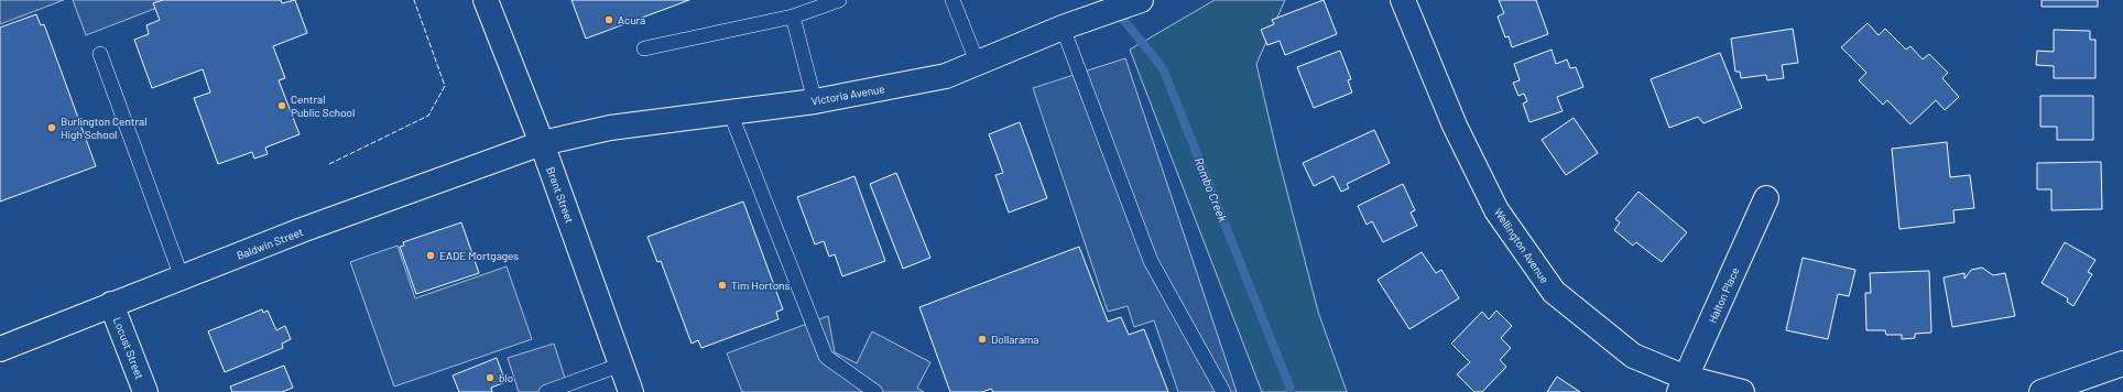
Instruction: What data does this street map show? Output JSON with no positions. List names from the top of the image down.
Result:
{
  "streets": {
    "street": [
      "Victoria Avenue",
      "Brant Street",
      "Baldwin Street",
      "Wellington Avenue",
      "Halton Place",
      "Locust Street"
    ]
  },
  "crossings": [
    ["Victoria Avenue", "Brant Street"],
    ["Victoria Avenue", "Baldwin Street"],
    ["Brant Street", "Baldwin Street"],
    ["Baldwin Street", "Locust Street"],
    ["Wellington Avenue", "Halton Place"]
  ],
  "water": ["Rambo Creek"],
  "places": [
    "Acura",
    "Central Public School",
    "Burlington Central High School",
    "EADE Mortgages",
    "Tim Hortons",
    "Dollarama",
    "blo"
  ]
}
